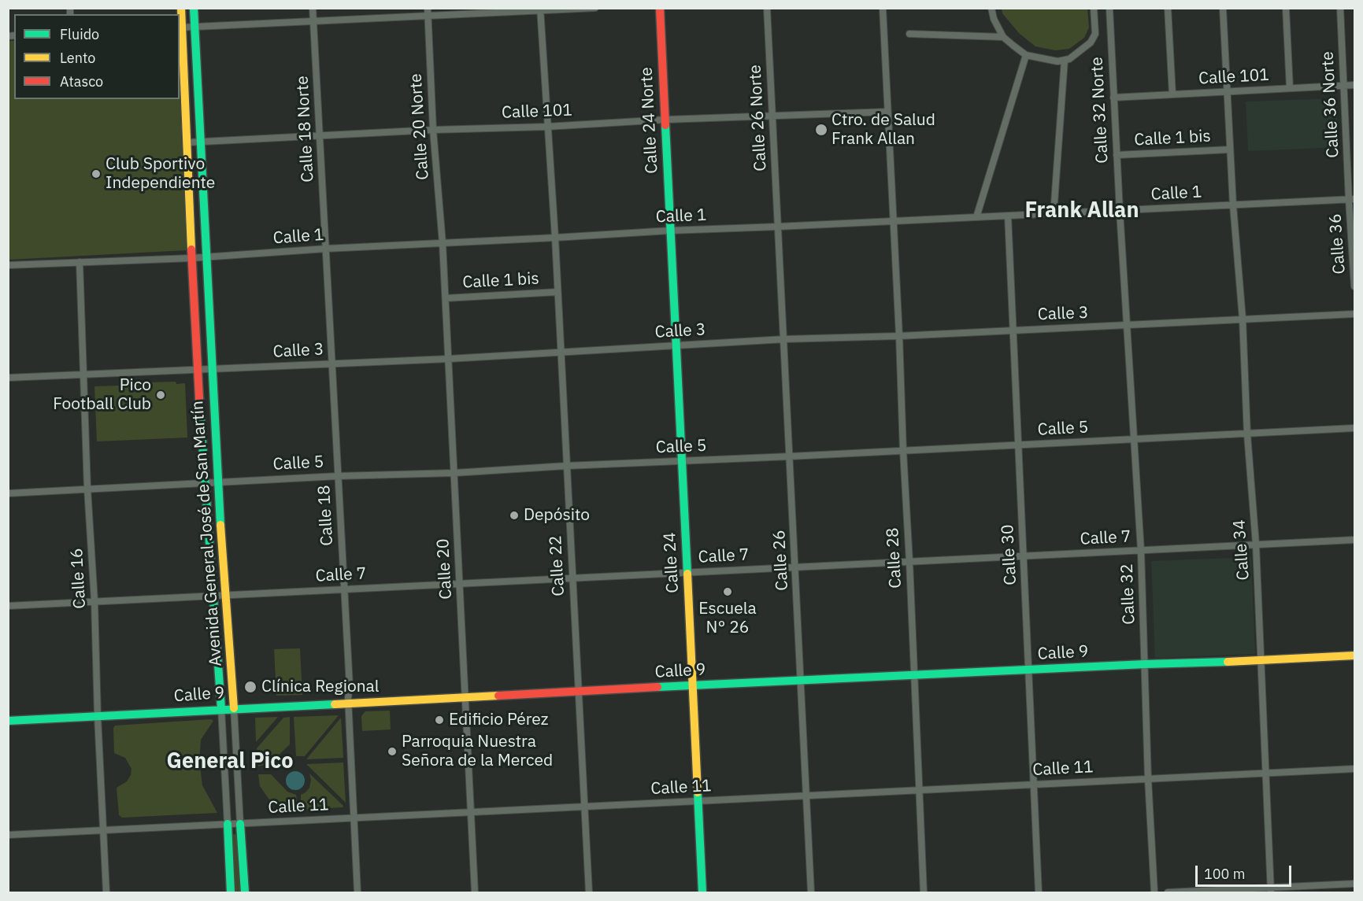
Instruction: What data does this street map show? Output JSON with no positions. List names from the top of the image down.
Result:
{
  "streets": {
    "main road": [
      "Calle 24 Norte",
      "Avenida General José de San Martín",
      "Calle 24",
      "Calle 9"
    ],
    "street": [
      "Calle 101",
      "Calle 36 Norte",
      "Calle 32 Norte",
      "Calle 26 Norte",
      "Calle 20 Norte",
      "Calle 18 Norte",
      "Calle 1 bis",
      "Calle 1",
      "Calle 36",
      "Calle 3",
      "Calle 5",
      "Calle 18",
      "Calle 7",
      "Calle 34",
      "Calle 30",
      "Calle 28",
      "Calle 26",
      "Calle 22",
      "Calle 20",
      "Calle 16",
      "Calle 32",
      "Calle 11"
    ]
  },
  "crossings": [
    ["Calle 101", "Calle 36 Norte"],
    ["Calle 101", "Calle 32 Norte"],
    ["Calle 101", "Calle 26 Norte"],
    ["Calle 101", "Calle 24 Norte"],
    ["Calle 101", "Calle 20 Norte"],
    ["Calle 101", "Calle 18 Norte"],
    ["Calle 101", "Avenida General José de San Martín"],
    ["Calle 101", "Calle 34"],
    ["Calle 101", "Calle 28"],
    ["Calle 101", "Calle 22"],
    ["Calle 36 Norte", "Calle 1"],
    ["Calle 36 Norte", "Calle 36"],
    ["Calle 32 Norte", "Calle 1 bis"],
    ["Calle 32 Norte", "Calle 1"],
    ["Calle 32 Norte", "Calle 32"],
    ["Calle 26 Norte", "Calle 1"],
    ["Calle 26 Norte", "Calle 26"],
    ["Calle 24 Norte", "Calle 1"],
    ["Calle 24 Norte", "Calle 24"],
    ["Calle 20 Norte", "Calle 1"],
    ["Calle 20 Norte", "Calle 20"],
    ["Calle 18 Norte", "Calle 1"],
    ["Calle 18 Norte", "Calle 18"],
    ["Calle 1 bis", "Calle 34"],
    ["Calle 1 bis", "Calle 22"],
    ["Calle 1 bis", "Calle 20"],
    ["Calle 1", "Calle 36"],
    ["Calle 1", "Calle 18"],
    ["Calle 1", "Avenida General José de San Martín"],
    ["Calle 1", "Calle 34"],
    ["Calle 1", "Calle 30"],
    ["Calle 1", "Calle 28"],
    ["Calle 1", "Calle 26"],
    ["Calle 1", "Calle 24"],
    ["Calle 1", "Calle 22"],
    ["Calle 1", "Calle 20"],
    ["Calle 1", "Calle 16"],
    ["Calle 1", "Calle 32"],
    ["Calle 3", "Calle 18"],
    ["Calle 3", "Avenida General José de San Martín"],
    ["Calle 3", "Calle 34"],
    ["Calle 3", "Calle 30"],
    ["Calle 3", "Calle 28"],
    ["Calle 3", "Calle 26"],
    ["Calle 3", "Calle 24"],
    ["Calle 3", "Calle 22"],
    ["Calle 3", "Calle 20"],
    ["Calle 3", "Calle 16"],
    ["Calle 3", "Calle 32"],
    ["Calle 5", "Calle 18"],
    ["Calle 5", "Avenida General José de San Martín"],
    ["Calle 5", "Calle 34"],
    ["Calle 5", "Calle 30"],
    ["Calle 5", "Calle 28"],
    ["Calle 5", "Calle 26"],
    ["Calle 5", "Calle 24"],
    ["Calle 5", "Calle 22"],
    ["Calle 5", "Calle 20"],
    ["Calle 5", "Calle 16"],
    ["Calle 5", "Calle 32"],
    ["Calle 18", "Calle 7"],
    ["Calle 18", "Calle 9"],
    ["Calle 18", "Calle 11"],
    ["Avenida General José de San Martín", "Calle 7"],
    ["Avenida General José de San Martín", "Calle 9"],
    ["Avenida General José de San Martín", "Calle 11"],
    ["Calle 7", "Calle 34"],
    ["Calle 7", "Calle 30"],
    ["Calle 7", "Calle 28"],
    ["Calle 7", "Calle 26"],
    ["Calle 7", "Calle 24"],
    ["Calle 7", "Calle 22"],
    ["Calle 7", "Calle 20"],
    ["Calle 7", "Calle 16"],
    ["Calle 7", "Calle 32"],
    ["Calle 34", "Calle 9"],
    ["Calle 34", "Calle 11"],
    ["Calle 30", "Calle 9"],
    ["Calle 30", "Calle 11"],
    ["Calle 28", "Calle 9"],
    ["Calle 28", "Calle 11"],
    ["Calle 26", "Calle 9"],
    ["Calle 26", "Calle 11"],
    ["Calle 24", "Calle 9"],
    ["Calle 24", "Calle 11"],
    ["Calle 22", "Calle 9"],
    ["Calle 22", "Calle 11"],
    ["Calle 20", "Calle 9"],
    ["Calle 20", "Calle 11"],
    ["Calle 16", "Calle 9"],
    ["Calle 16", "Calle 11"],
    ["Calle 32", "Calle 9"],
    ["Calle 32", "Calle 11"]
  ],
  "districts": ["Frank Allan", "General Pico"],
  "places": [
    "Ctro. de Salud Frank Allan",
    "Club Sportivo Independiente",
    "Pico Football Club",
    "Depósito",
    "Escuela N° 26",
    "Clínica Regional",
    "Edificio Pérez",
    "Parroquia Nuestra Señora de la Merced"
  ],
  "legend": ["Fluido", "Lento", "Atasco"],
  "scale_bar": "100 m"
}
